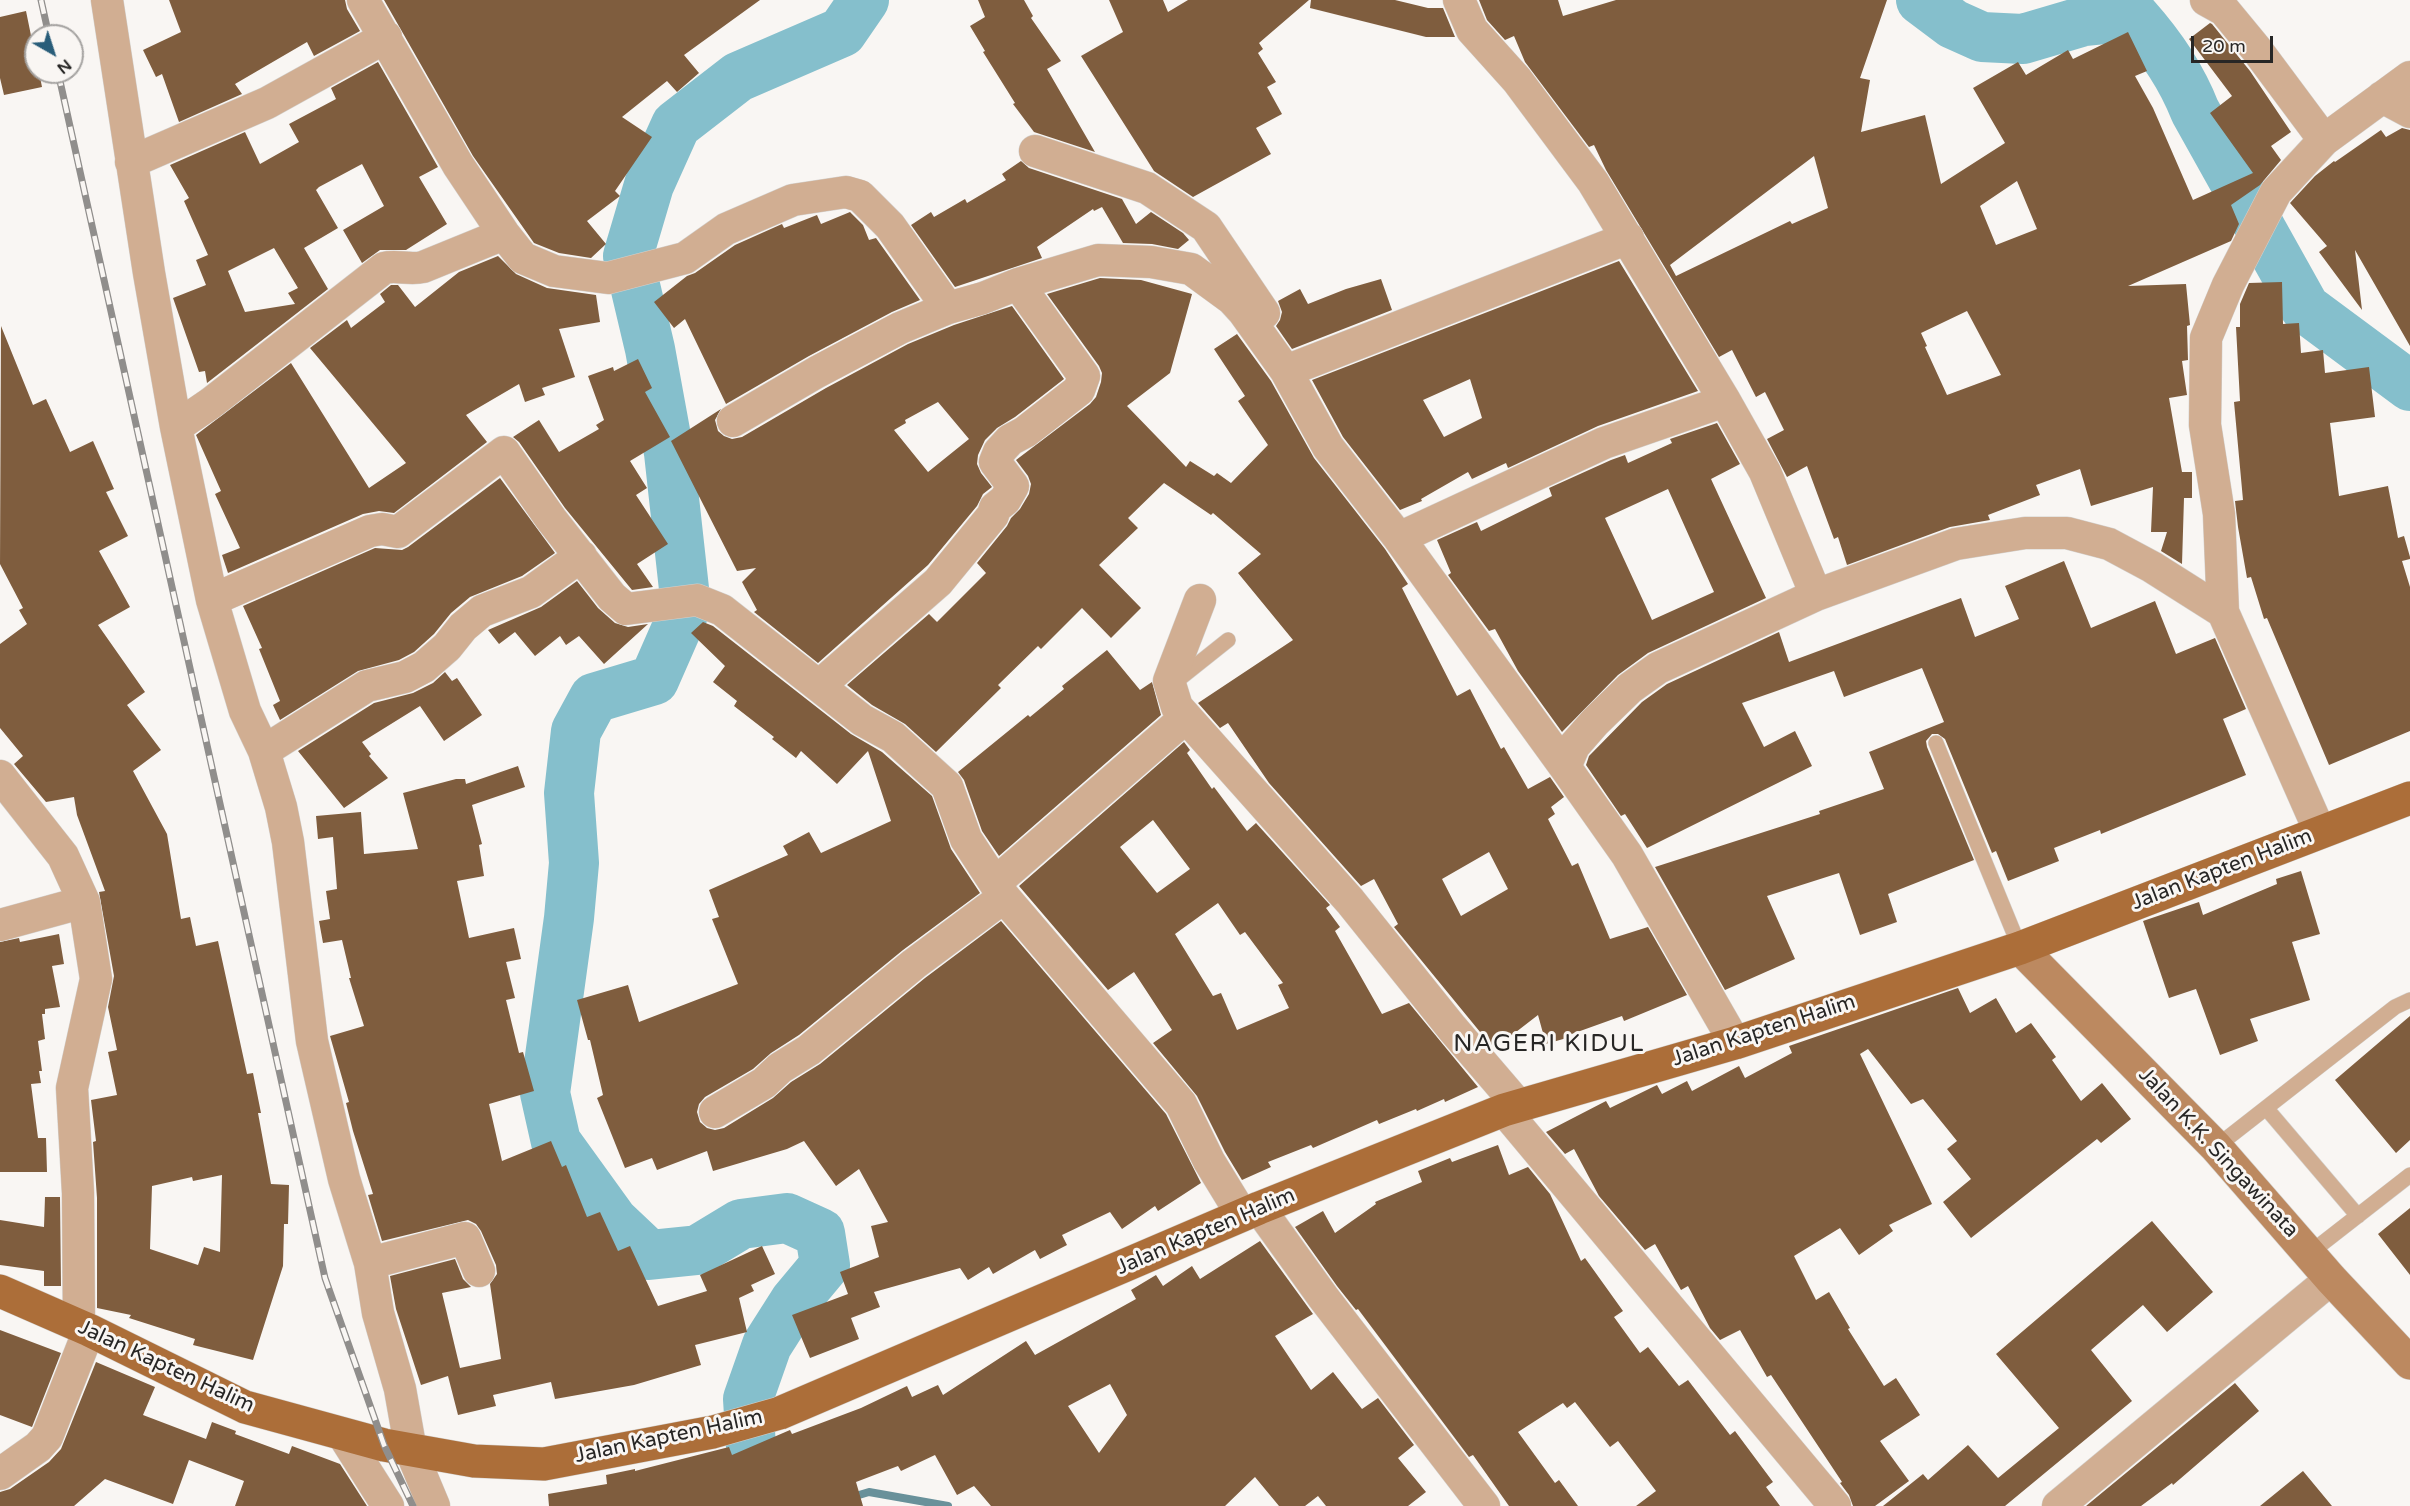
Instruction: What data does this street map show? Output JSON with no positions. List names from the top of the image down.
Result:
{
  "streets": {
    "main road": ["Jalan Kapten Halim"],
    "street": ["Jalan K.K. Singawinata"]
  },
  "crossings": [
    ["Jalan Kapten Halim", "Jalan K.K. Singawinata"]
  ],
  "districts": ["NAGERI KIDUL"],
  "scale_bar": "20 m",
  "north": "bottom right"
}
